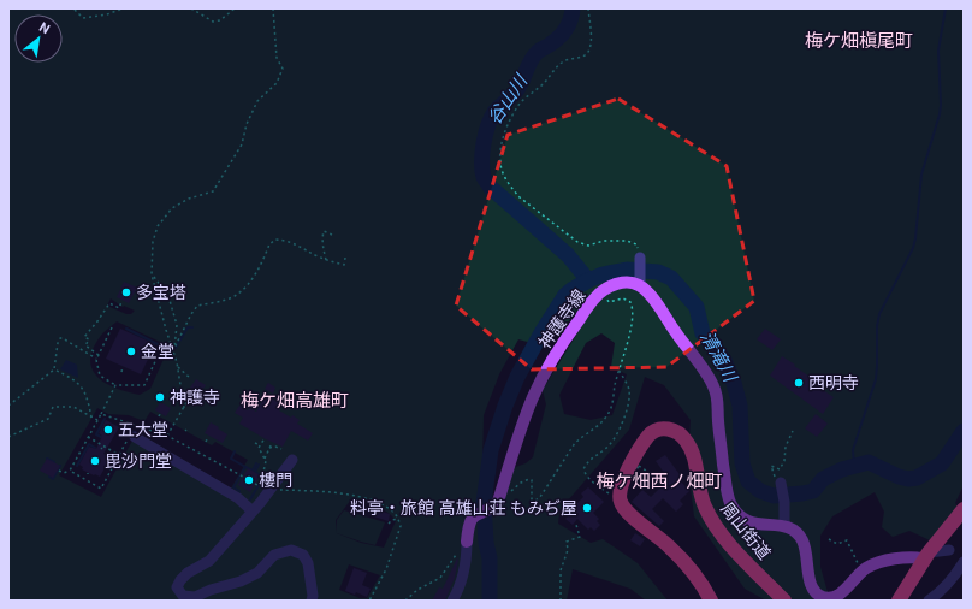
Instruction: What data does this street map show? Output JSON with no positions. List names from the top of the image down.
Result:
{
  "streets": {
    "highway": ["周山街道"],
    "main road": ["神護寺線"]
  },
  "districts": ["梅ケ畑槇尾町", "梅ケ畑高雄町", "梅ケ畑西ノ畑町"],
  "water": ["谷山川", "清滝川"],
  "places": [
    "多宝塔",
    "金堂",
    "西明寺",
    "神護寺",
    "五大堂",
    "毘沙門堂",
    "樓門",
    "料亭・旅館 高雄山荘 もみぢ屋"
  ],
  "north": "top right"
}
